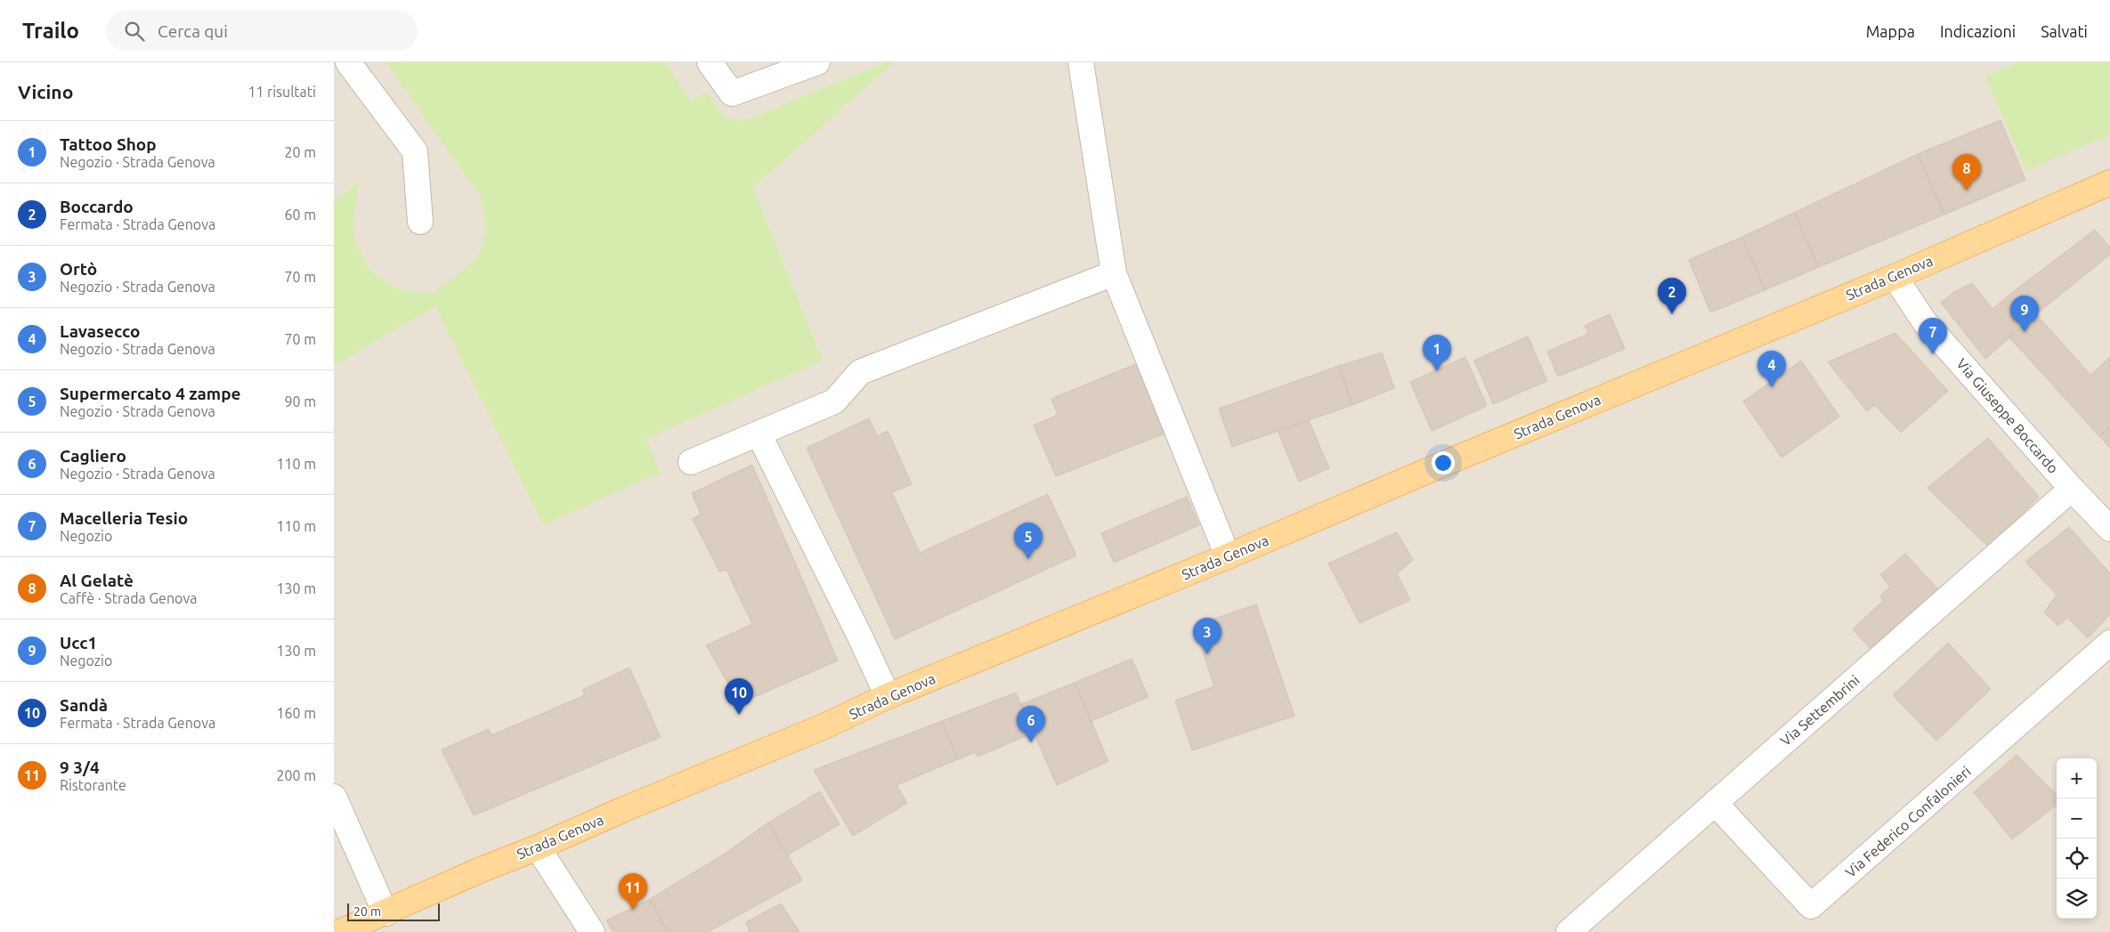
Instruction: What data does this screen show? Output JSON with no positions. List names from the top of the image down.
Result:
{
  "streets": {
    "main road": ["Strada Genova"],
    "street": ["Via Giuseppe Boccardo", "Via Settembrini", "Via Federico Confalonieri"]
  },
  "crossings": [
    ["Strada Genova", "Via Giuseppe Boccardo"],
    ["Via Giuseppe Boccardo", "Via Settembrini"],
    ["Via Settembrini", "Via Federico Confalonieri"]
  ],
  "scale_bar": "20 m",
  "page": {
    "header": "Trailo",
    "search": "Cerca qui",
    "nav": ["Mappa", "Indicazioni", "Salvati"],
    "heading": ["Vicino", "11 risultati"],
    "list": [
      {
        "mark": "1",
        "name": "Tattoo Shop",
        "note": "Negozio · Strada Genova",
        "value": "20 m"
      },
      {
        "mark": "2",
        "name": "Boccardo",
        "note": "Fermata · Strada Genova",
        "value": "60 m"
      },
      {
        "mark": "3",
        "name": "Ortò",
        "note": "Negozio · Strada Genova",
        "value": "70 m"
      },
      {
        "mark": "4",
        "name": "Lavasecco",
        "note": "Negozio · Strada Genova",
        "value": "70 m"
      },
      {
        "mark": "5",
        "name": "Supermercato 4 zampe",
        "note": "Negozio · Strada Genova",
        "value": "90 m"
      },
      {
        "mark": "6",
        "name": "Cagliero",
        "note": "Negozio · Strada Genova",
        "value": "110 m"
      },
      {
        "mark": "7",
        "name": "Macelleria Tesio",
        "note": "Negozio",
        "value": "110 m"
      },
      {
        "mark": "8",
        "name": "Al Gelatè",
        "note": "Caffè · Strada Genova",
        "value": "130 m"
      },
      {
        "mark": "9",
        "name": "Ucc1",
        "note": "Negozio",
        "value": "130 m"
      },
      {
        "mark": "10",
        "name": "Sandà",
        "note": "Fermata · Strada Genova",
        "value": "160 m"
      },
      {
        "mark": "11",
        "name": "9 3/4",
        "note": "Ristorante",
        "value": "200 m"
      }
    ],
    "pins": [
      "8",
      "2",
      "9",
      "7",
      "1",
      "4",
      "5",
      "3",
      "10",
      "6",
      "11"
    ],
    "map_buttons": ["+", "−"],
    "scale": "20 m"
  }
}
